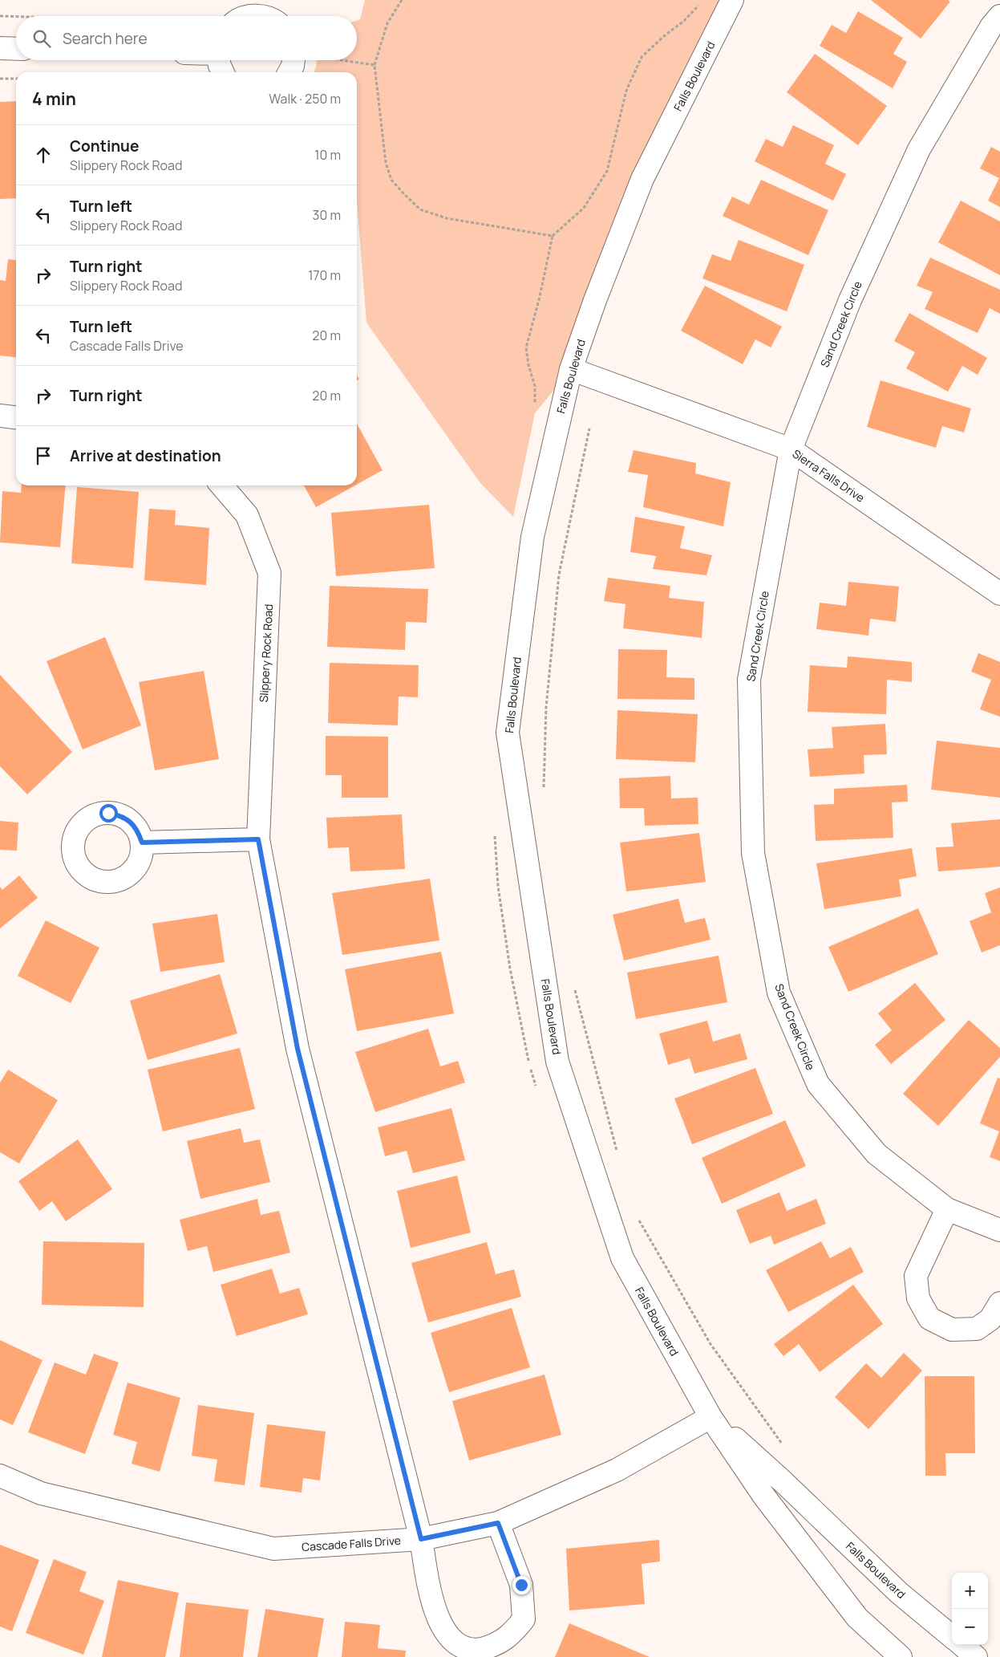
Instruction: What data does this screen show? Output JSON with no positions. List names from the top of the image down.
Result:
{
  "streets": {
    "street": [
      "Falls Boulevard",
      "Sand Creek Circle",
      "Sierra Falls Drive",
      "Slippery Rock Road",
      "Cascade Falls Drive"
    ]
  },
  "crossings": [
    ["Falls Boulevard", "Sierra Falls Drive"],
    ["Falls Boulevard", "Cascade Falls Drive"],
    ["Sand Creek Circle", "Sierra Falls Drive"],
    ["Slippery Rock Road", "Cascade Falls Drive"]
  ],
  "page": {
    "search": "Search here",
    "heading": ["4 min", "Walk · 250 m"],
    "list": [
      ["Continue", "Slippery Rock Road", "10 m"],
      ["Turn left", "Slippery Rock Road", "30 m"],
      ["Turn right", "Slippery Rock Road", "170 m"],
      ["Turn left", "Cascade Falls Drive", "20 m"],
      ["Turn right", "20 m"],
      "Arrive at destination"
    ],
    "map_buttons": ["+", "−"]
  }
}
